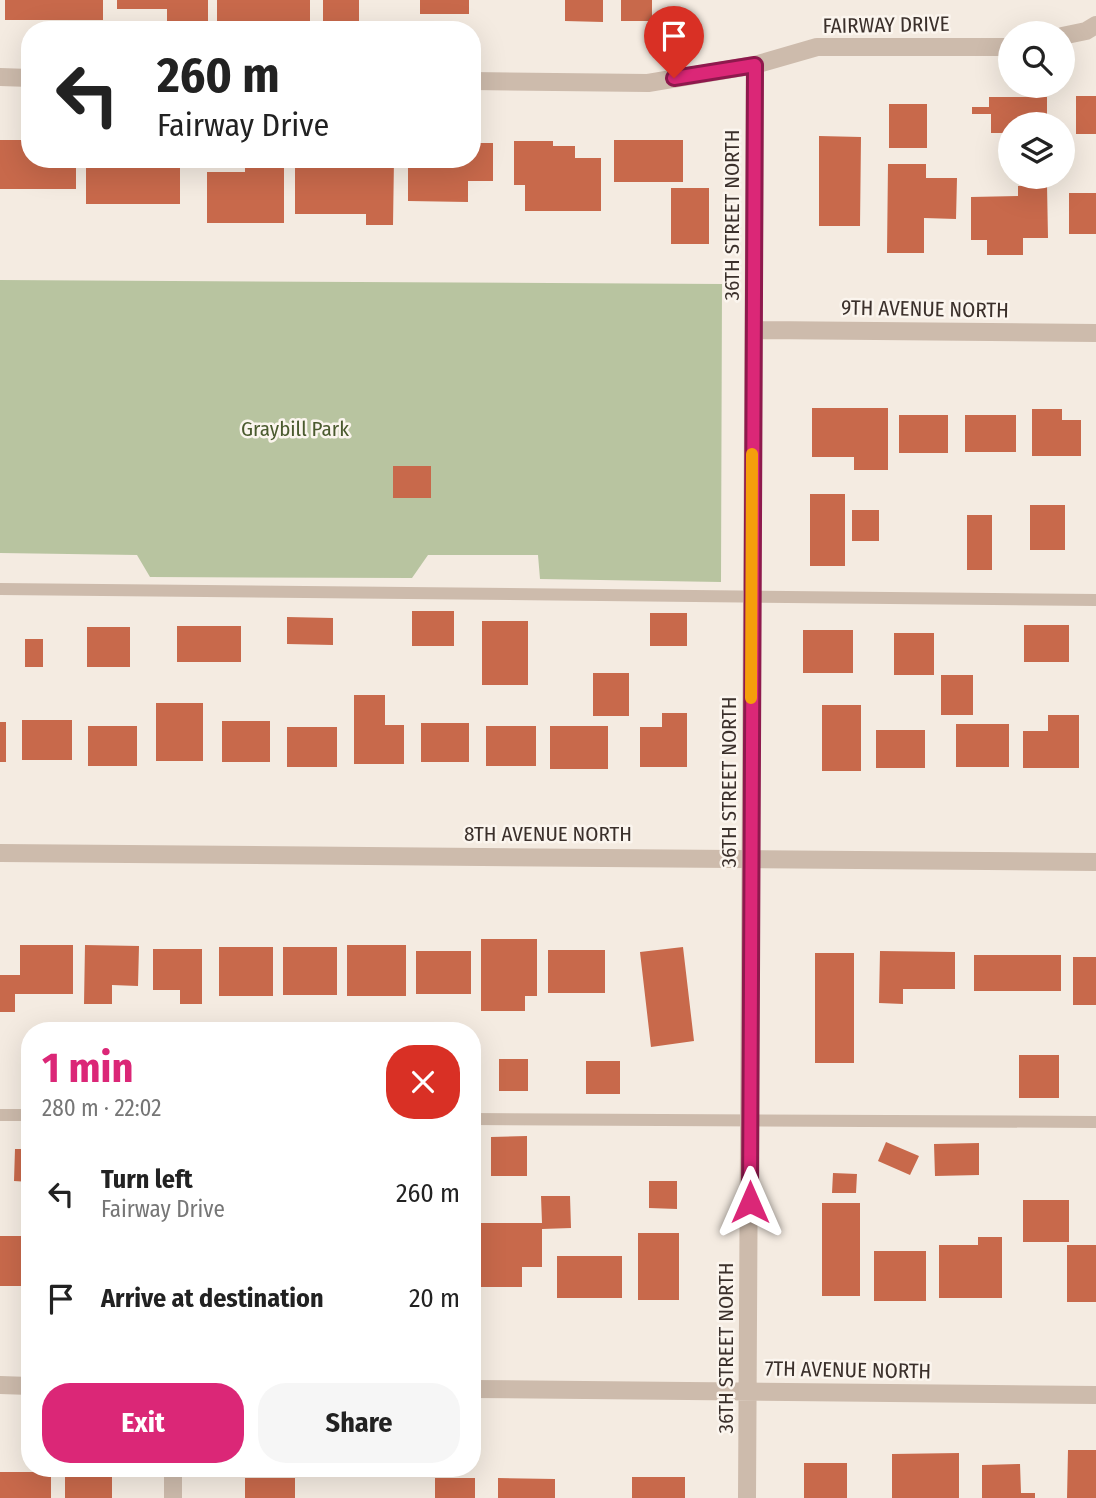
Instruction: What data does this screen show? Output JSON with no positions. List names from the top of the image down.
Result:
{
  "streets": {
    "street": [
      "FAIRWAY DRIVE",
      "36TH STREET NORTH",
      "9TH AVENUE NORTH",
      "8TH AVENUE NORTH",
      "7TH AVENUE NORTH"
    ]
  },
  "crossings": [
    ["FAIRWAY DRIVE", "36TH STREET NORTH"],
    ["36TH STREET NORTH", "9TH AVENUE NORTH"],
    ["36TH STREET NORTH", "8TH AVENUE NORTH"],
    ["36TH STREET NORTH", "7TH AVENUE NORTH"]
  ],
  "parks": ["Graybill Park"],
  "page": {
    "turn": ["260 m", "Fairway Drive"],
    "heading": ["1 min", "280 m · 22:02"],
    "list": [
      {
        "name": "Turn left",
        "note": "Fairway Drive",
        "value": "260 m"
      },
      {
        "name": "Arrive at destination",
        "value": "20 m"
      }
    ],
    "buttons": ["Exit", "Share"]
  }
}
